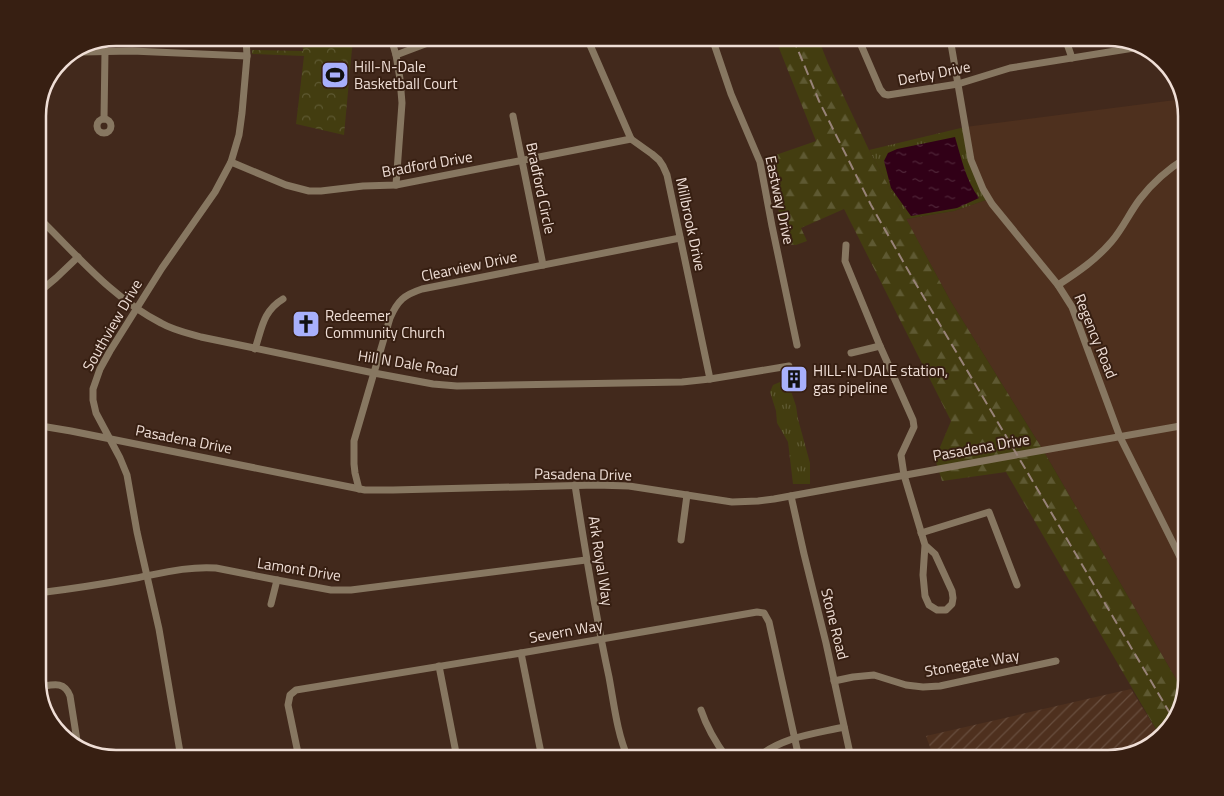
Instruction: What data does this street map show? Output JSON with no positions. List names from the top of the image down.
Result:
{
  "streets": {
    "street": [
      "Derby Drive",
      "Bradford Drive",
      "Bradford Circle",
      "Eastway Drive",
      "Millbrook Drive",
      "Clearview Drive",
      "Southview Drive",
      "Regency Road",
      "Hill N Dale Road",
      "Pasadena Drive",
      "Ark Royal Way",
      "Lamont Drive",
      "Stone Road",
      "Severn Way",
      "Stonegate Way"
    ]
  },
  "crossings": [
    ["Derby Drive", "Regency Road"],
    ["Bradford Drive", "Bradford Circle"],
    ["Bradford Drive", "Millbrook Drive"],
    ["Bradford Drive", "Southview Drive"],
    ["Bradford Circle", "Clearview Drive"],
    ["Millbrook Drive", "Clearview Drive"],
    ["Millbrook Drive", "Hill N Dale Road"],
    ["Clearview Drive", "Hill N Dale Road"],
    ["Clearview Drive", "Pasadena Drive"],
    ["Southview Drive", "Hill N Dale Road"],
    ["Southview Drive", "Pasadena Drive"],
    ["Southview Drive", "Lamont Drive"],
    ["Regency Road", "Pasadena Drive"],
    ["Pasadena Drive", "Ark Royal Way"],
    ["Pasadena Drive", "Stone Road"],
    ["Ark Royal Way", "Lamont Drive"],
    ["Ark Royal Way", "Severn Way"],
    ["Stone Road", "Stonegate Way"]
  ],
  "places": {
    "sports": ["Hill-N-Dale Basketball Court"],
    "church": ["Redeemer Community Church"],
    "building": ["HILL-N-DALE station, gas pipeline"]
  }
}
